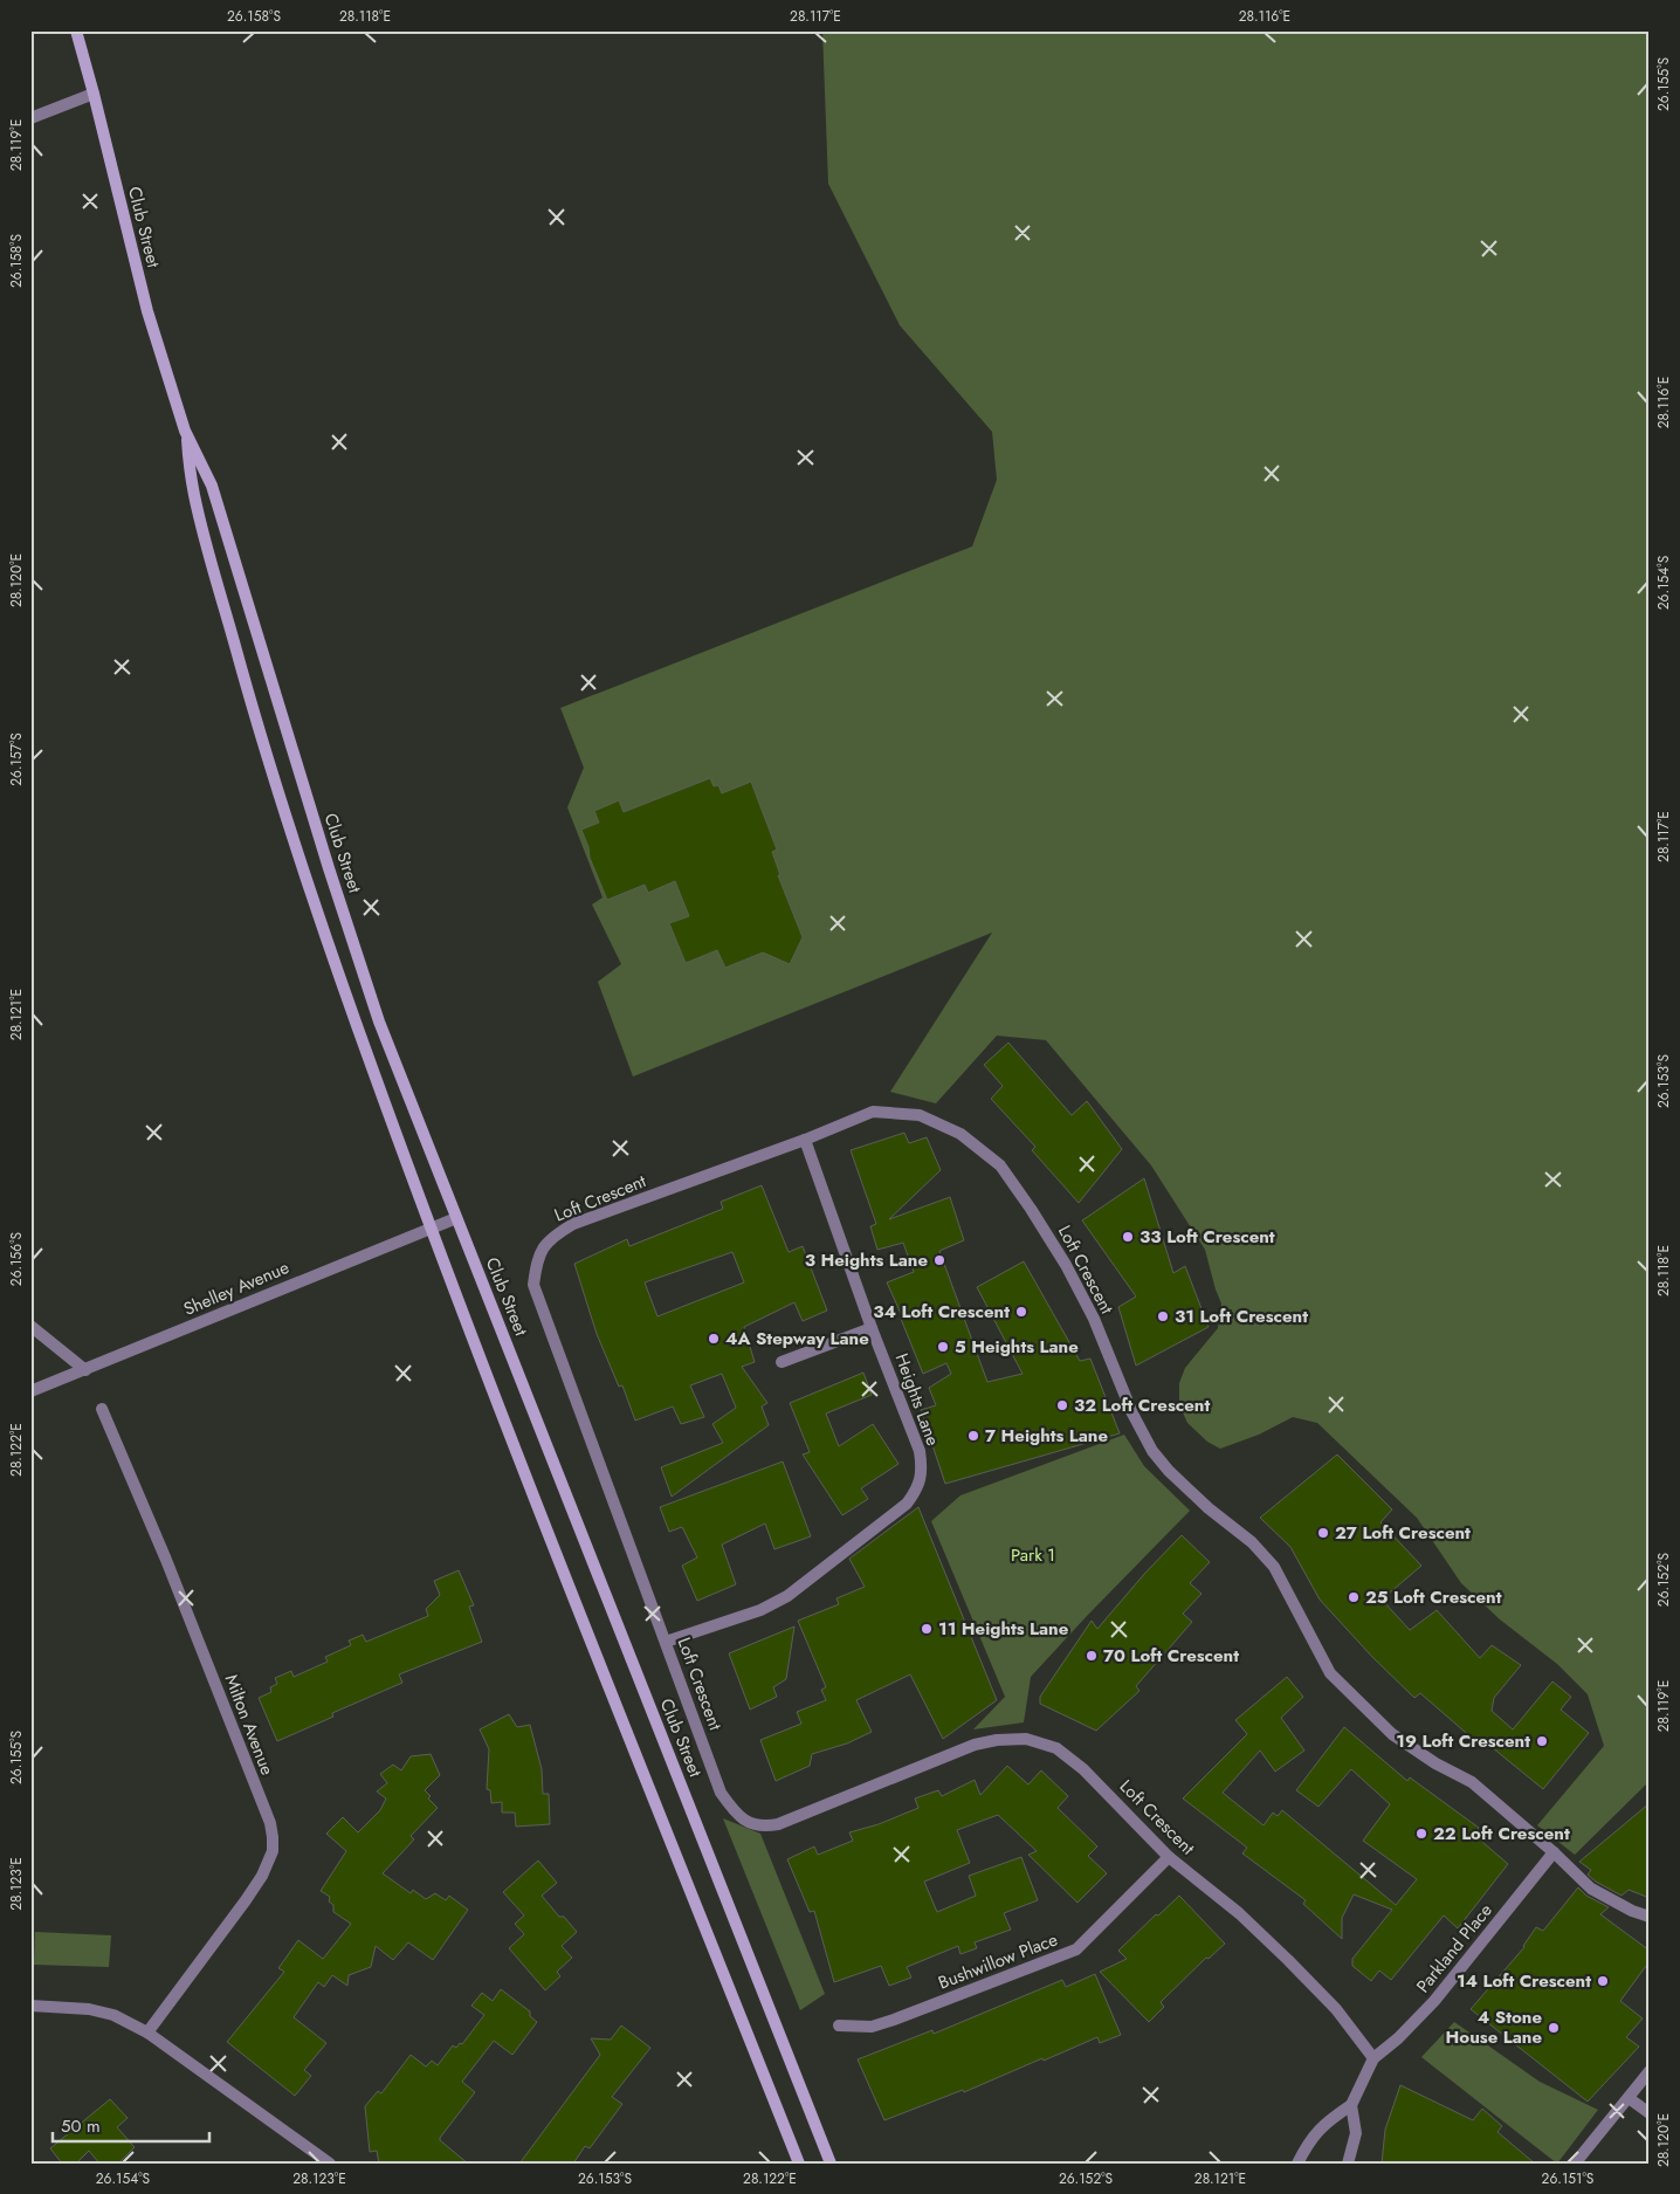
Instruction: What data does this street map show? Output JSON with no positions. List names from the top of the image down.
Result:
{
  "streets": {
    "main road": ["Club Street"],
    "street": [
      "Loft Crescent",
      "Shelley Avenue",
      "Heights Lane",
      "Milton Avenue",
      "Parkland Place",
      "Bushwillow Place"
    ]
  },
  "crossings": [
    ["Club Street", "Shelley Avenue"],
    ["Loft Crescent", "Heights Lane"],
    ["Loft Crescent", "Parkland Place"],
    ["Loft Crescent", "Bushwillow Place"]
  ],
  "parks": ["Park 1"],
  "places": [
    "33 Loft Crescent",
    "3 Heights Lane",
    "34 Loft Crescent",
    "31 Loft Crescent",
    "4A Stepway Lane",
    "5 Heights Lane",
    "32 Loft Crescent",
    "7 Heights Lane",
    "27 Loft Crescent",
    "25 Loft Crescent",
    "11 Heights Lane",
    "70 Loft Crescent",
    "19 Loft Crescent",
    "22 Loft Crescent",
    "14 Loft Crescent",
    "4 Stone House Lane"
  ],
  "scale_bar": "50 m",
  "coordinates": [
    "26.158°S",
    "28.118°E",
    "28.117°E",
    "28.116°E",
    "26.155°S",
    "28.119°E",
    "28.120°E",
    "26.154°S",
    "26.157°S",
    "28.121°E",
    "26.153°S",
    "26.156°S",
    "28.122°E",
    "26.152°S",
    "28.123°E",
    "26.151°S"
  ]
}
